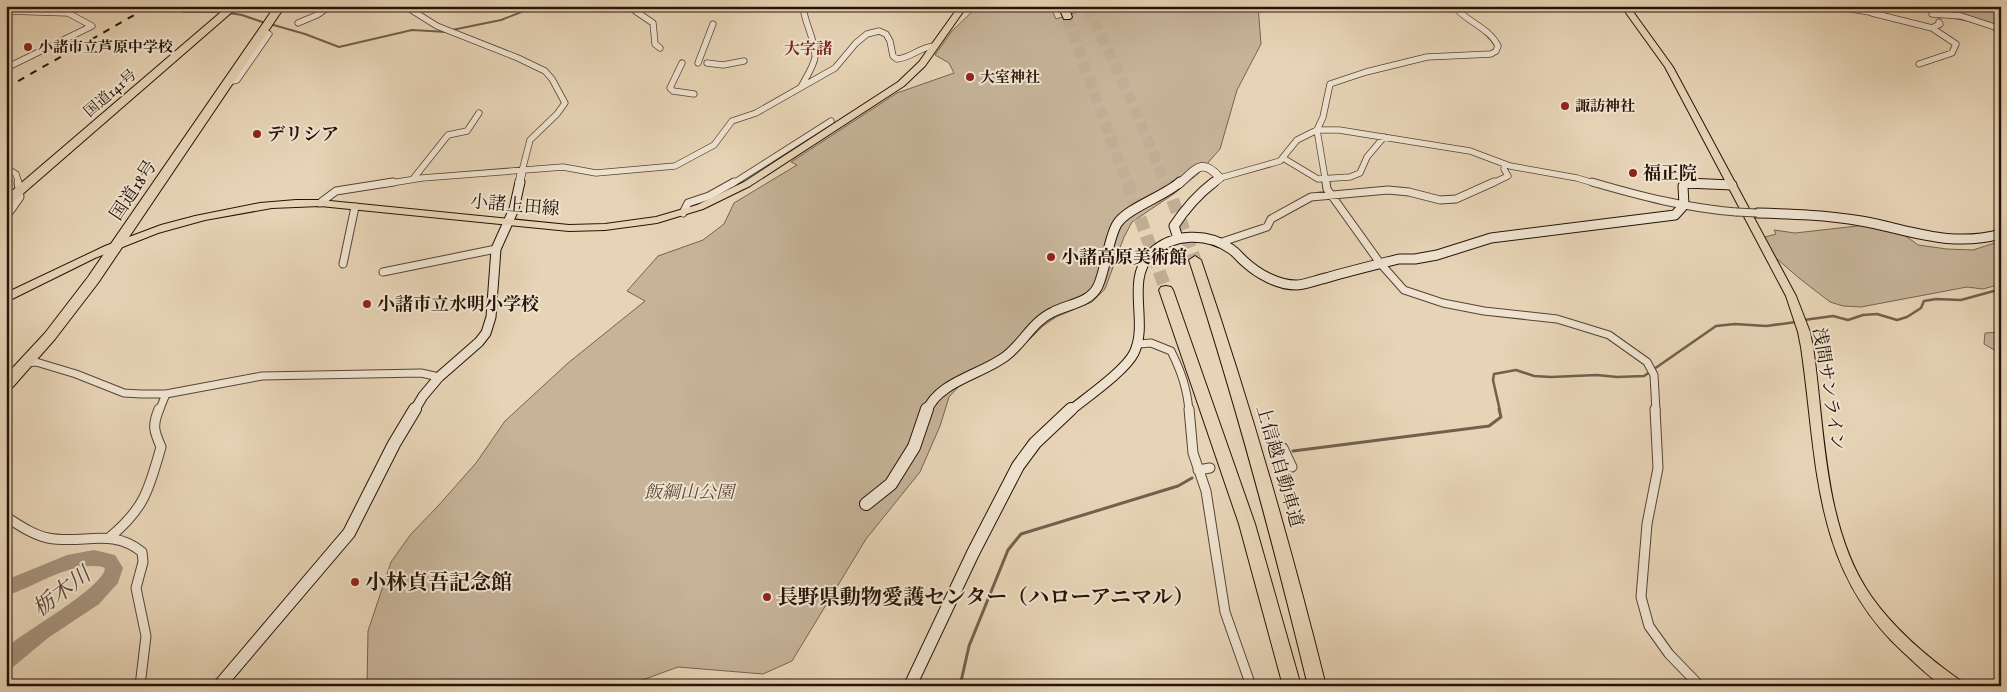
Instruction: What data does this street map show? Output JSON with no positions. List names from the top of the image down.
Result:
{
  "streets": {
    "highway": ["国道141号", "国道18号", "上信越自動車道"],
    "main road": ["小諸上田線", "浅間サンライン"]
  },
  "crossings": [
    ["国道18号", "小諸上田線"]
  ],
  "districts": ["大字諸"],
  "water": ["栃木川"],
  "parks": ["飯綱山公園"],
  "places": [
    "小諸市立芦原中学校",
    "大室神社",
    "諏訪神社",
    "デリシア",
    "福正院",
    "小諸高原美術館",
    "小諸市立水明小学校",
    "小林貞吾記念館",
    "長野県動物愛護センター（ハローアニマル）"
  ]
}
